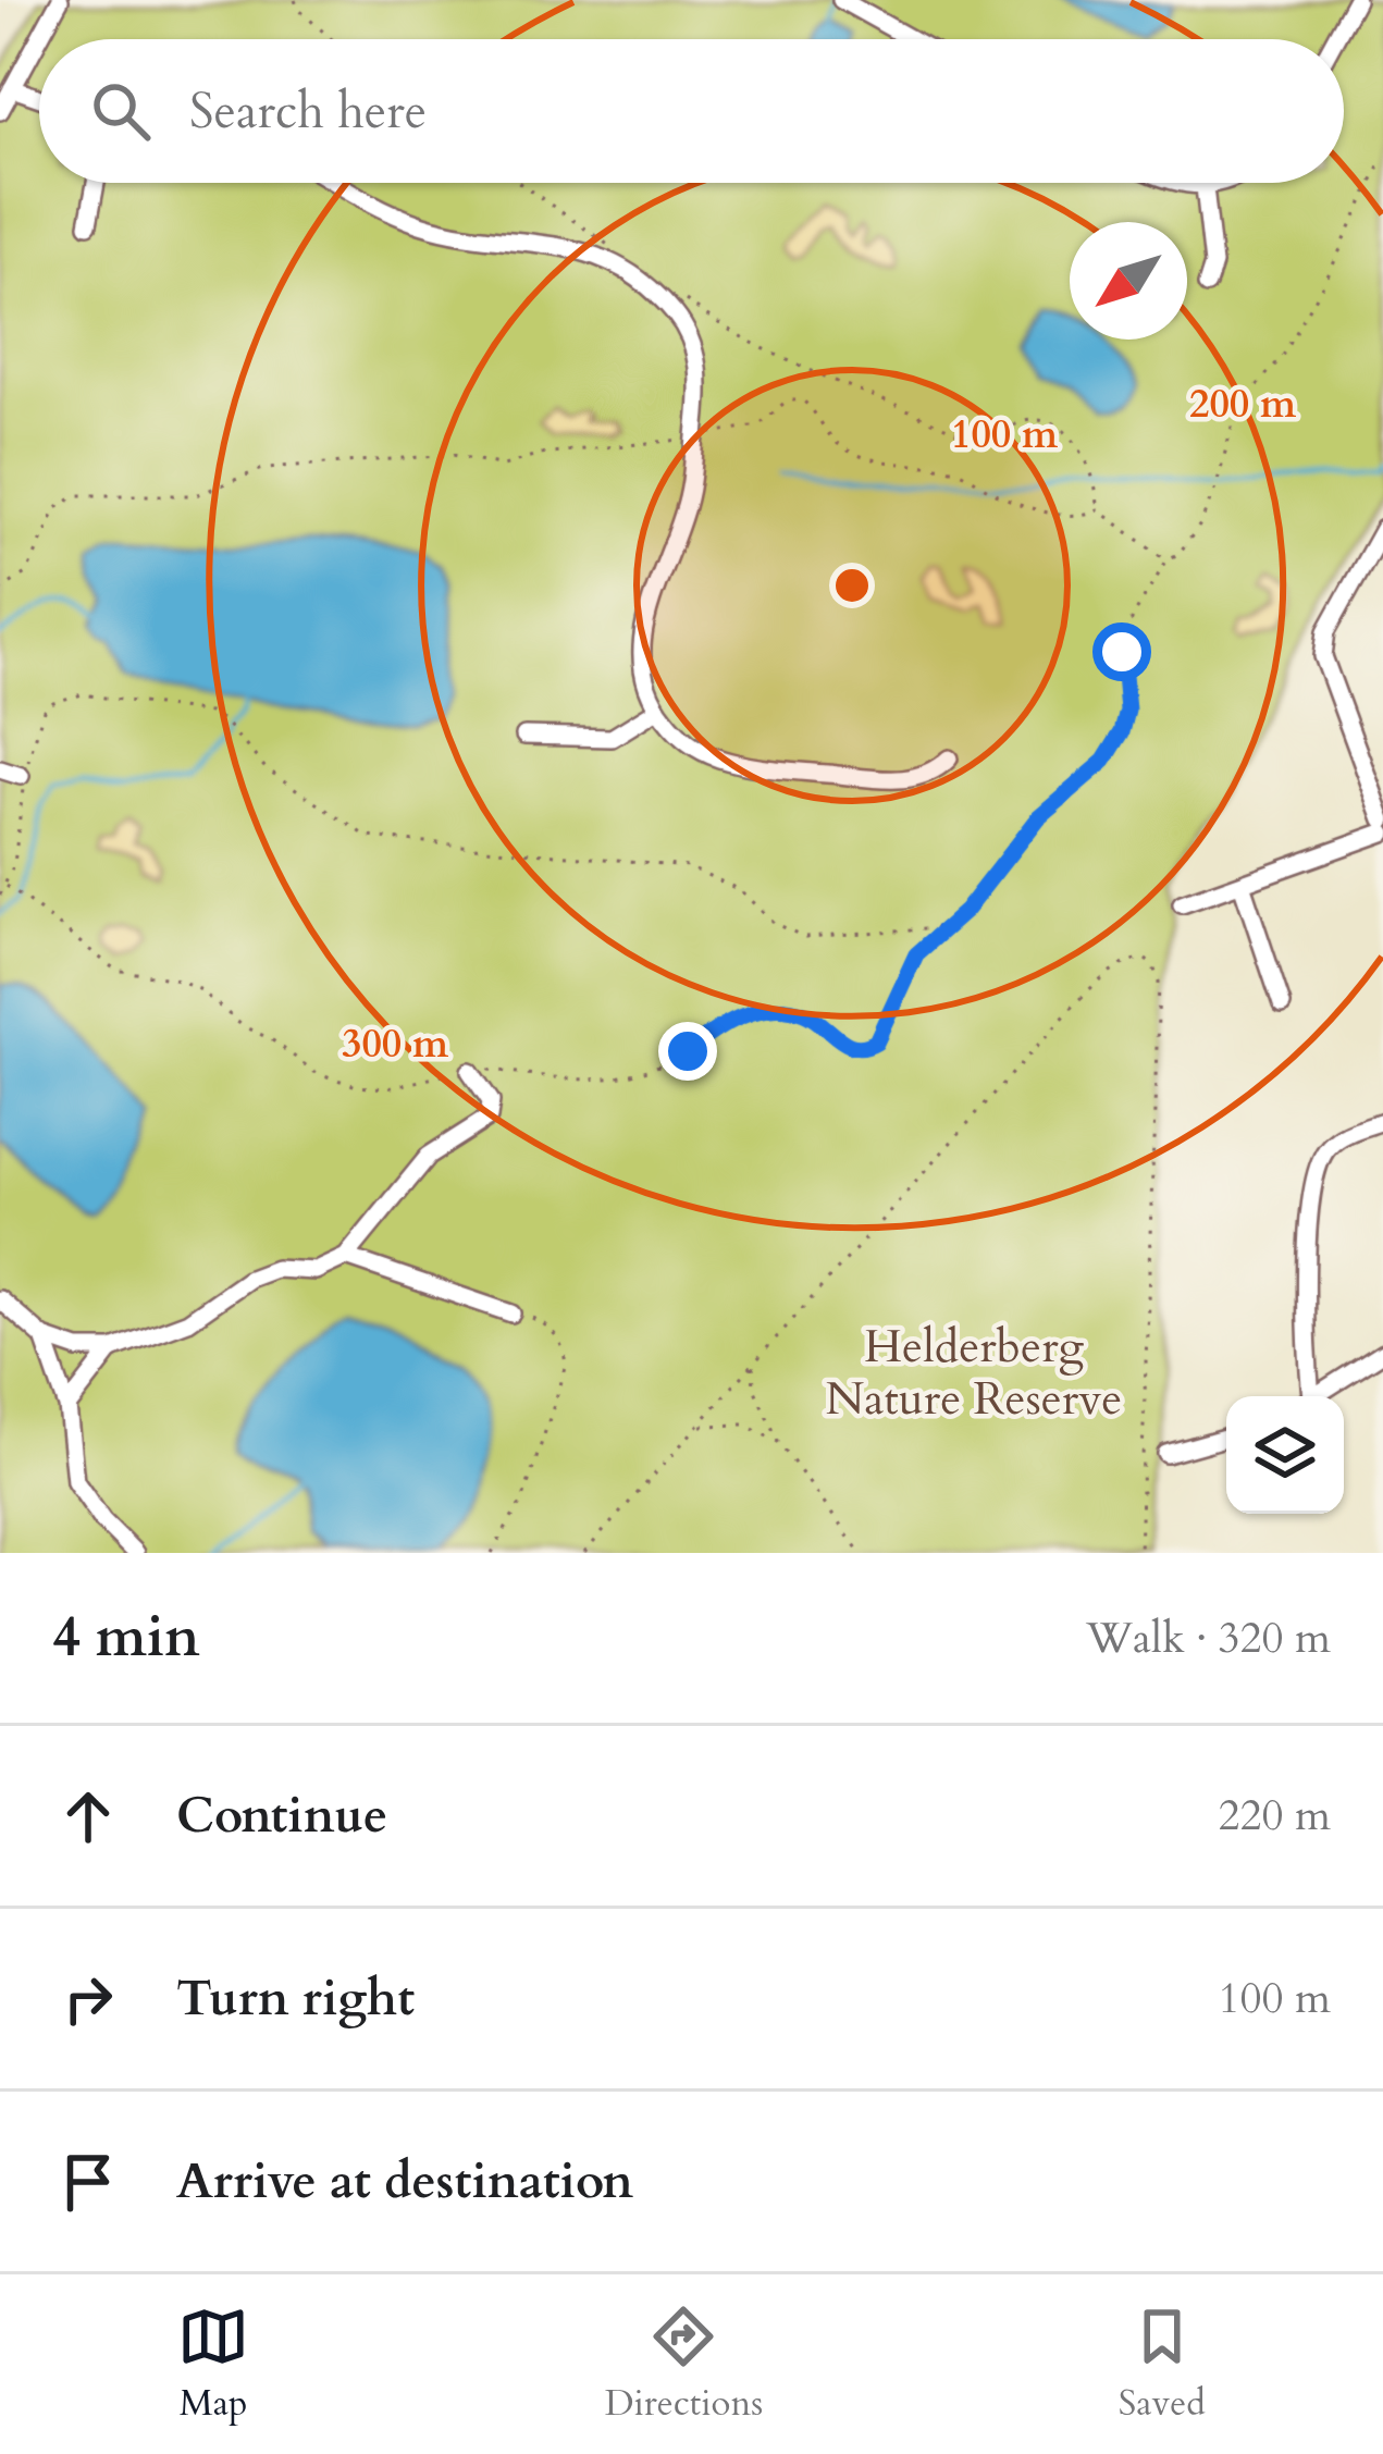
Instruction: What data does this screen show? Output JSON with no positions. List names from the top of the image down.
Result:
{
  "parks": ["Helderberg Nature Reserve"],
  "north": "bottom left",
  "page": {
    "search": "Search here",
    "heading": ["4 min", "Walk · 320 m"],
    "list": [
      ["Continue", "220 m"],
      ["Turn right", "100 m"],
      "Arrive at destination"
    ],
    "nav": ["Map", "Directions", "Saved"]
  },
  "rings": ["200 m", "100 m", "300 m"]
}
